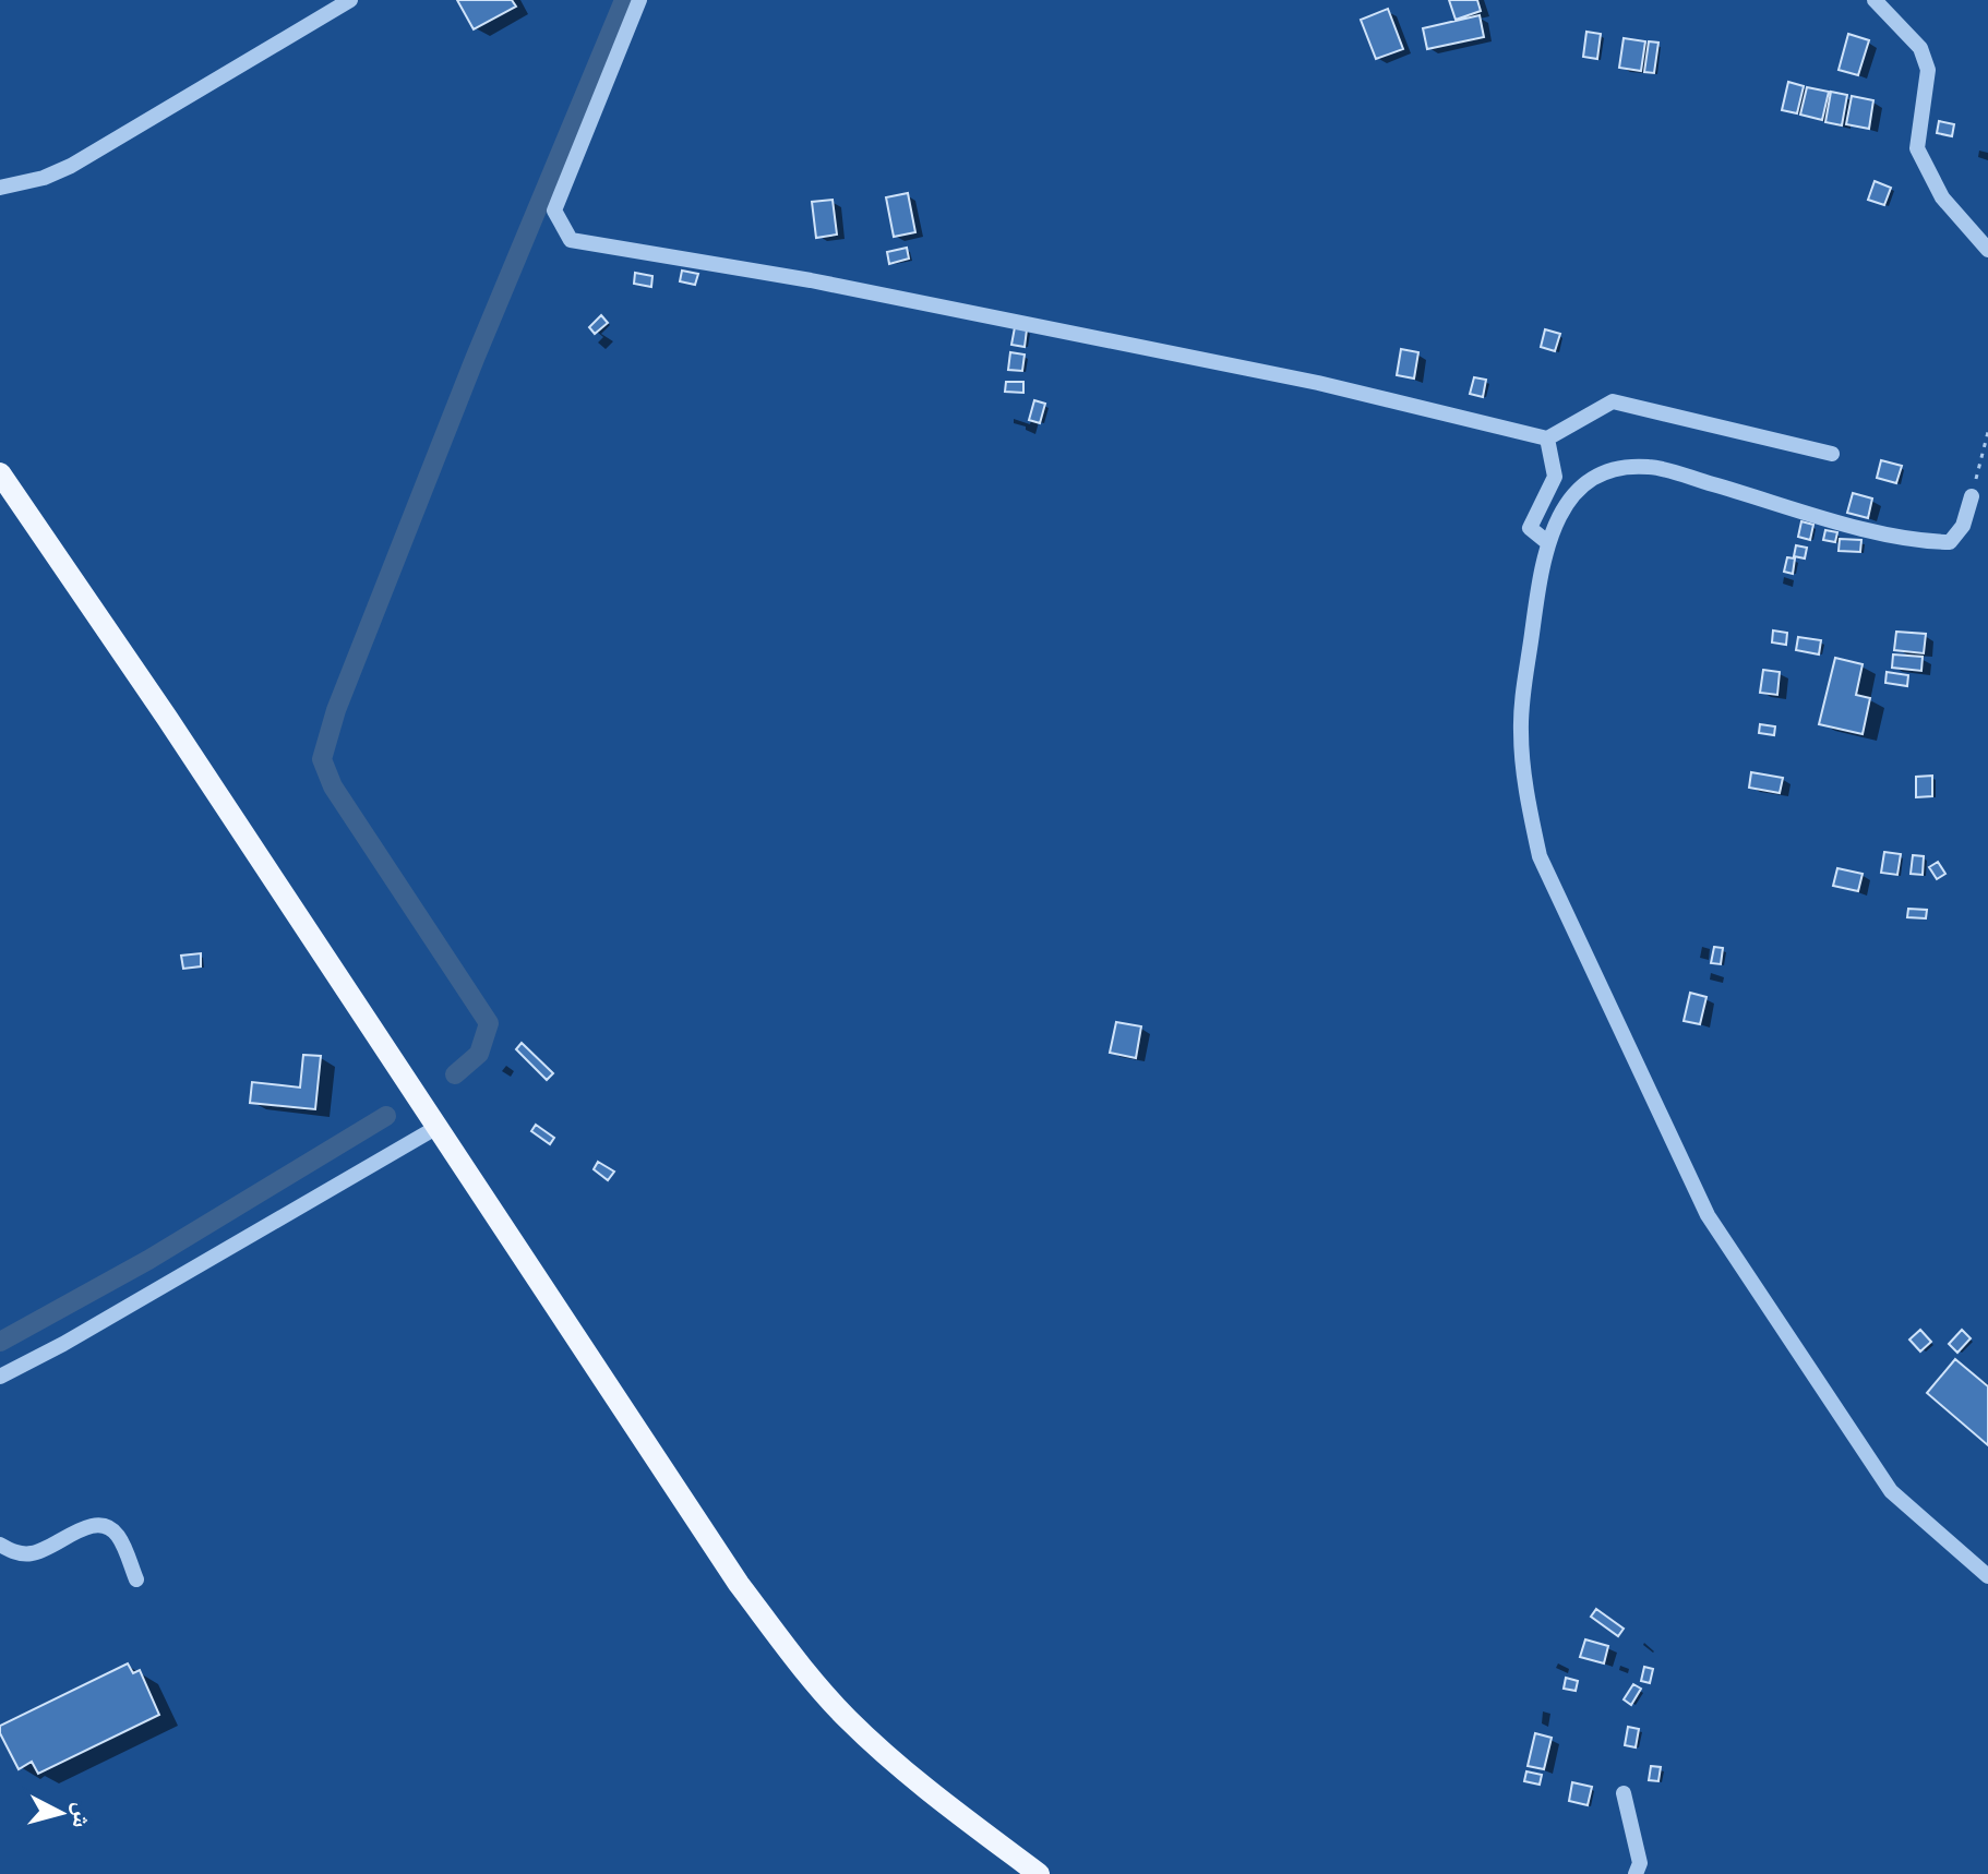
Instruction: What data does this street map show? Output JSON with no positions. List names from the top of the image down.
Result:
{
  "north": "right"
}
